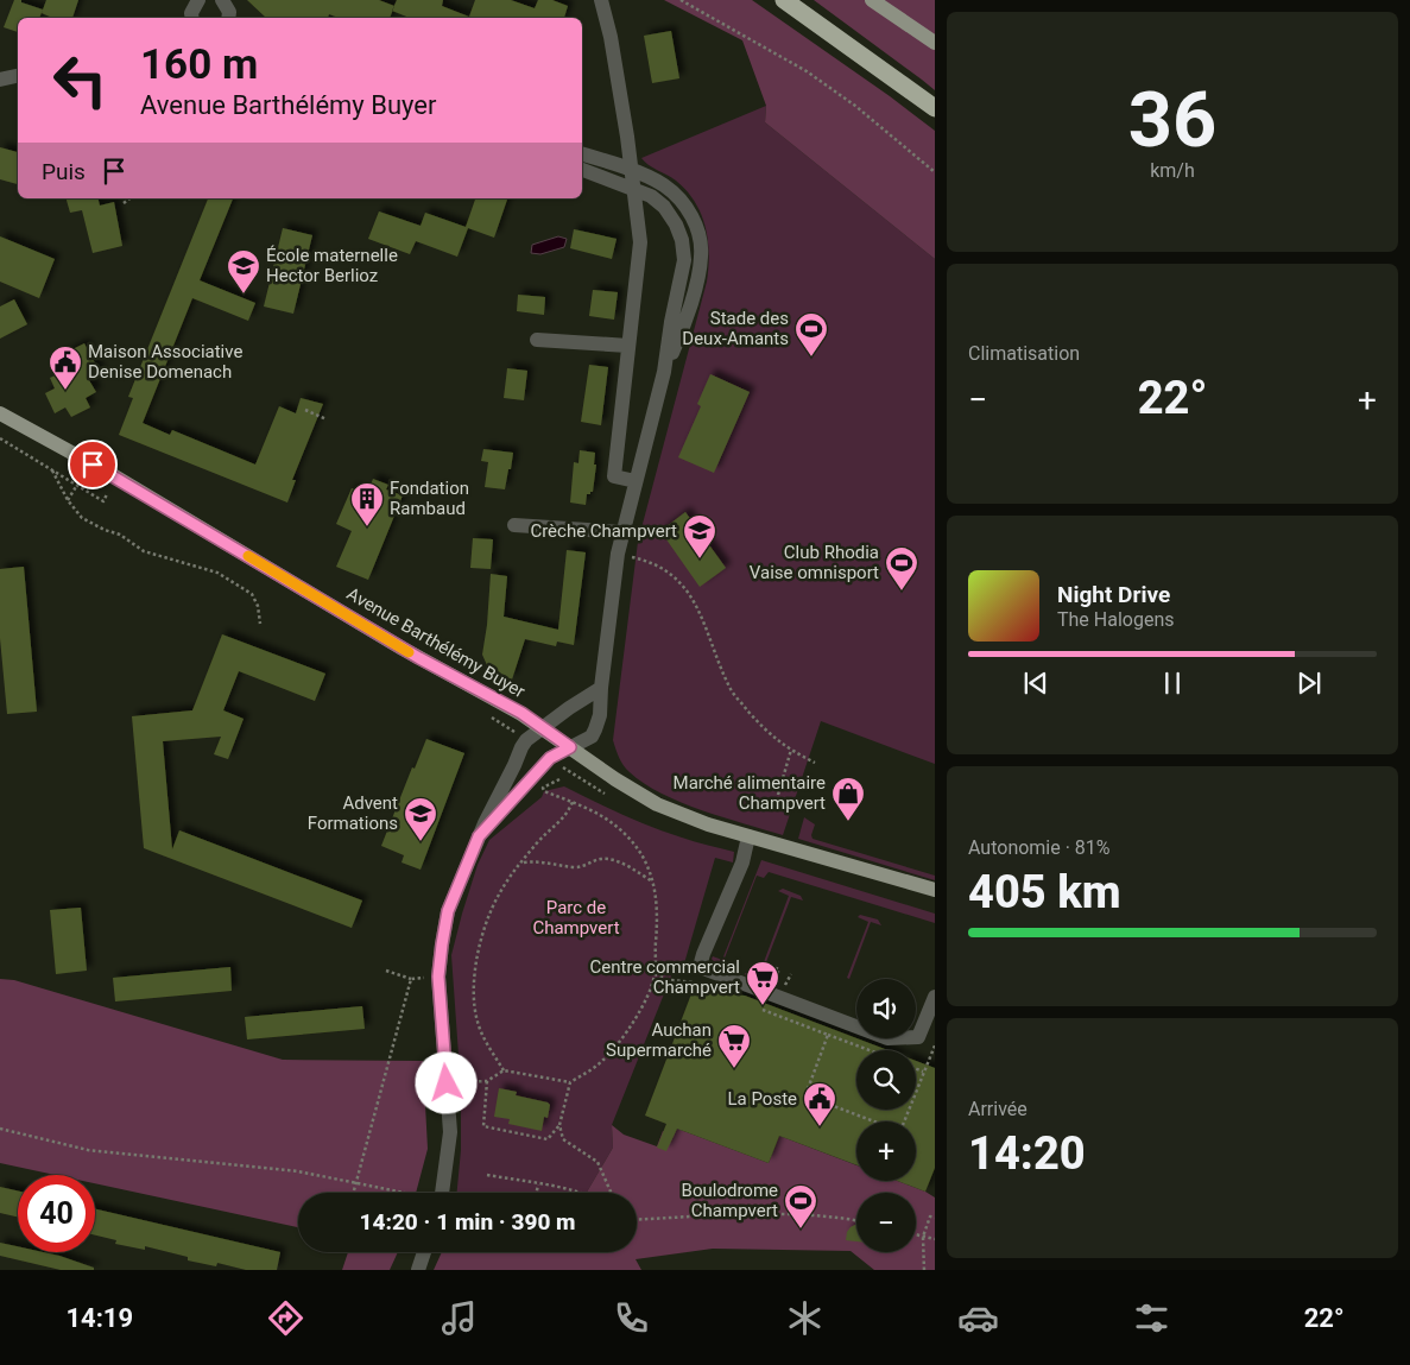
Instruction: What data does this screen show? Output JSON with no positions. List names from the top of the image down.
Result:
{
  "streets": {
    "main road": ["Avenue Barthélémy Buyer"]
  },
  "parks": ["Parc de Champvert"],
  "places": {
    "school or university": ["École maternelle Hector Berlioz", "Crèche Champvert", "Advent Formations"],
    "sports": ["Stade des Deux-Amants", "Club Rhodia Vaise omnisport", "Boulodrome Champvert"],
    "public building": ["Maison Associative Denise Domenach", "La Poste"],
    "building": ["Fondation Rambaud"],
    "shop": ["Marché alimentaire Champvert"],
    "supermarket": ["Centre commercial Champvert", "Auchan Supermarché"]
  },
  "page": {
    "tile": [
      ["36", "km/h"],
      "Climatisation",
      ["Autonomie · 81%", "405 km"],
      ["Arrivée", "14:20"]
    ],
    "turn": ["160 m", "Avenue Barthélémy Buyer"],
    "then": "Puis",
    "heat": ["−", "22°", "+"],
    "song": ["Night Drive", "The Halogens"],
    "map_buttons": ["+", "−"],
    "limit": "40",
    "trip": "14:20 · 1 min · 390 m",
    "tabs": ["14:19", "22°"]
  }
}
